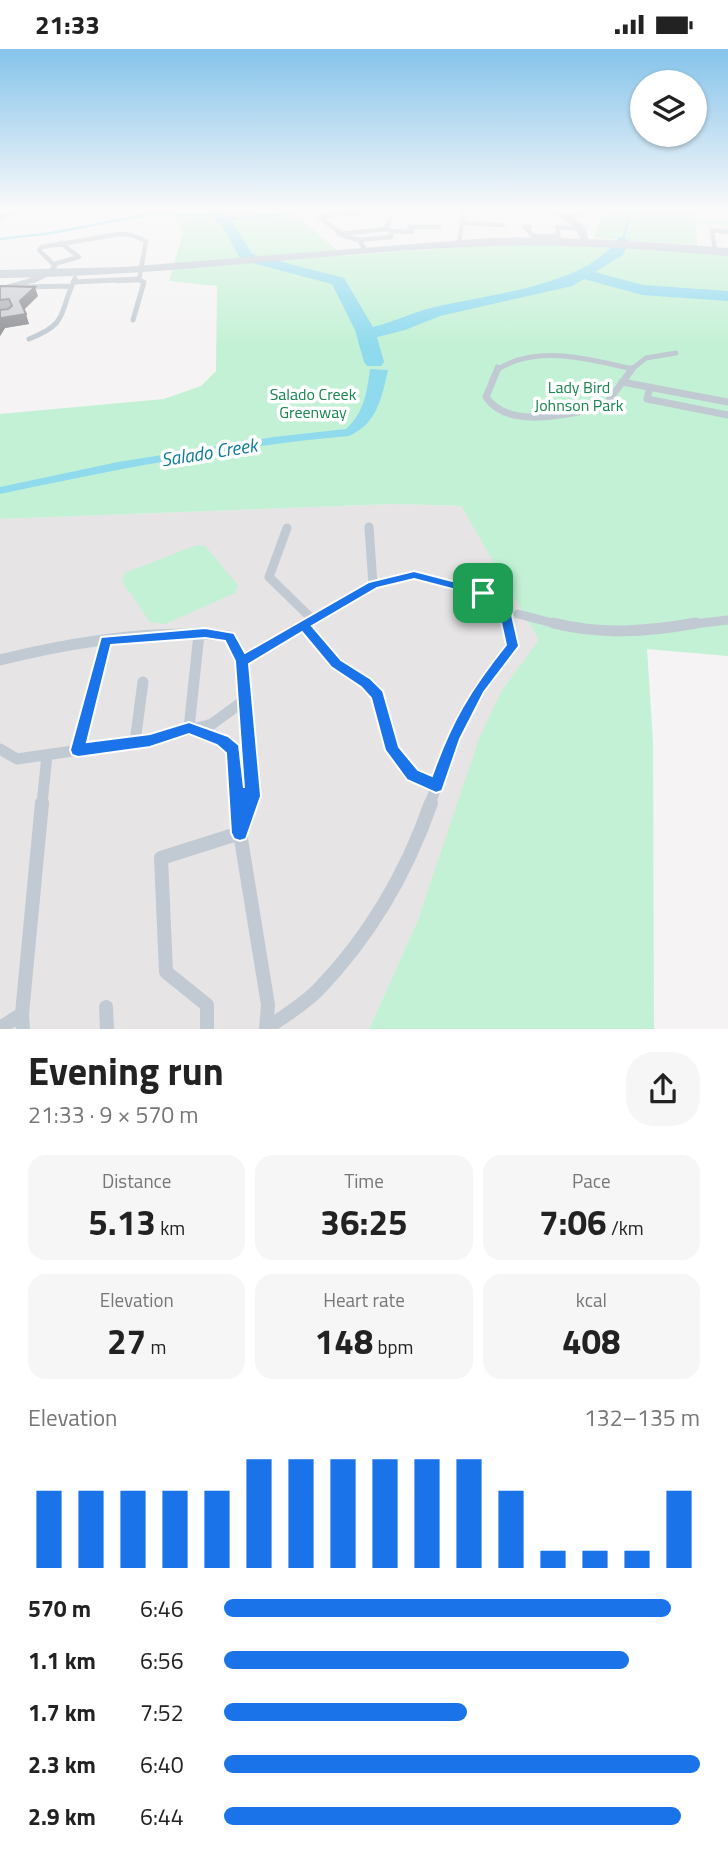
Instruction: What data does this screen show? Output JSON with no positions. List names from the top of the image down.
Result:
{
  "water": ["Salado Creek"],
  "parks": ["Lady Bird Johnson Park", "Salado Creek Greenway"],
  "page": {
    "status": "21:33",
    "heading": ["Evening run", "21:33 · 9 × 570 m"],
    "stats": [
      ["Distance", "5.13 km"],
      ["Time", "36:25"],
      ["Pace", "7:06 /km"],
      ["Elevation", "27 m"],
      ["Heart rate", "148 bpm"],
      ["kcal", "408"]
    ],
    "chart": ["Elevation", "132–135 m"],
    "list": [
      {
        "name": "570 m",
        "note": "6:46"
      },
      {
        "name": "1.1 km",
        "note": "6:56"
      },
      {
        "name": "1.7 km",
        "note": "7:52"
      },
      {
        "name": "2.3 km",
        "note": "6:40"
      },
      {
        "name": "2.9 km",
        "note": "6:44"
      }
    ]
  }
}
